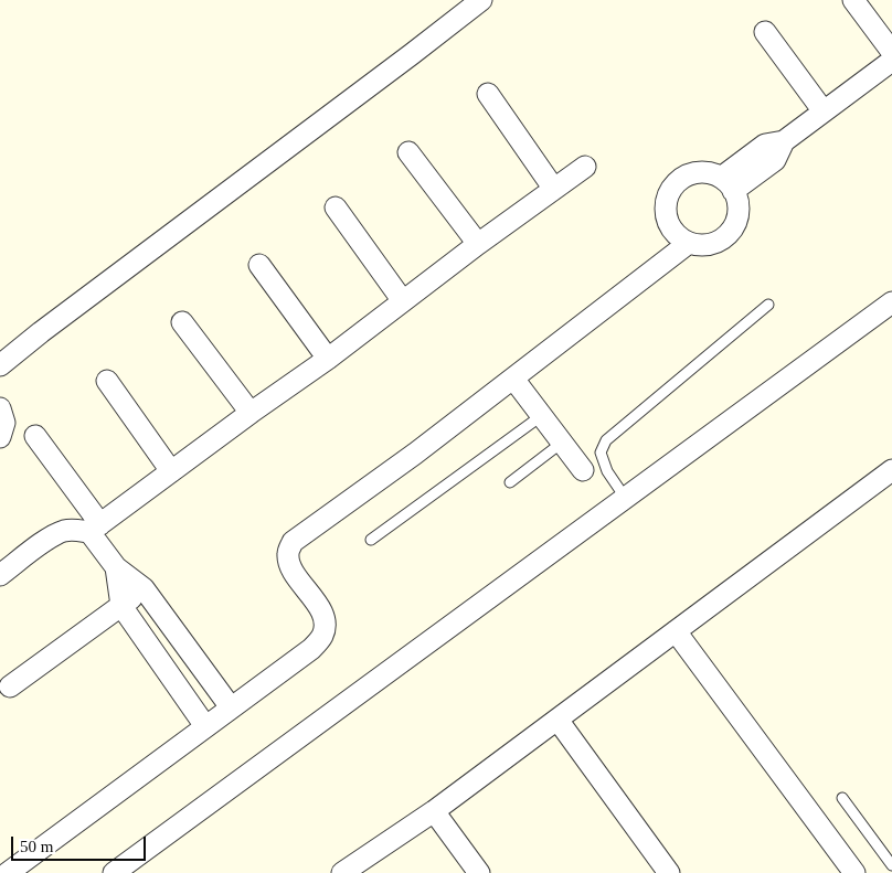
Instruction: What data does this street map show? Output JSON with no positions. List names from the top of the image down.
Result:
{
  "scale_bar": "50 m"
}
